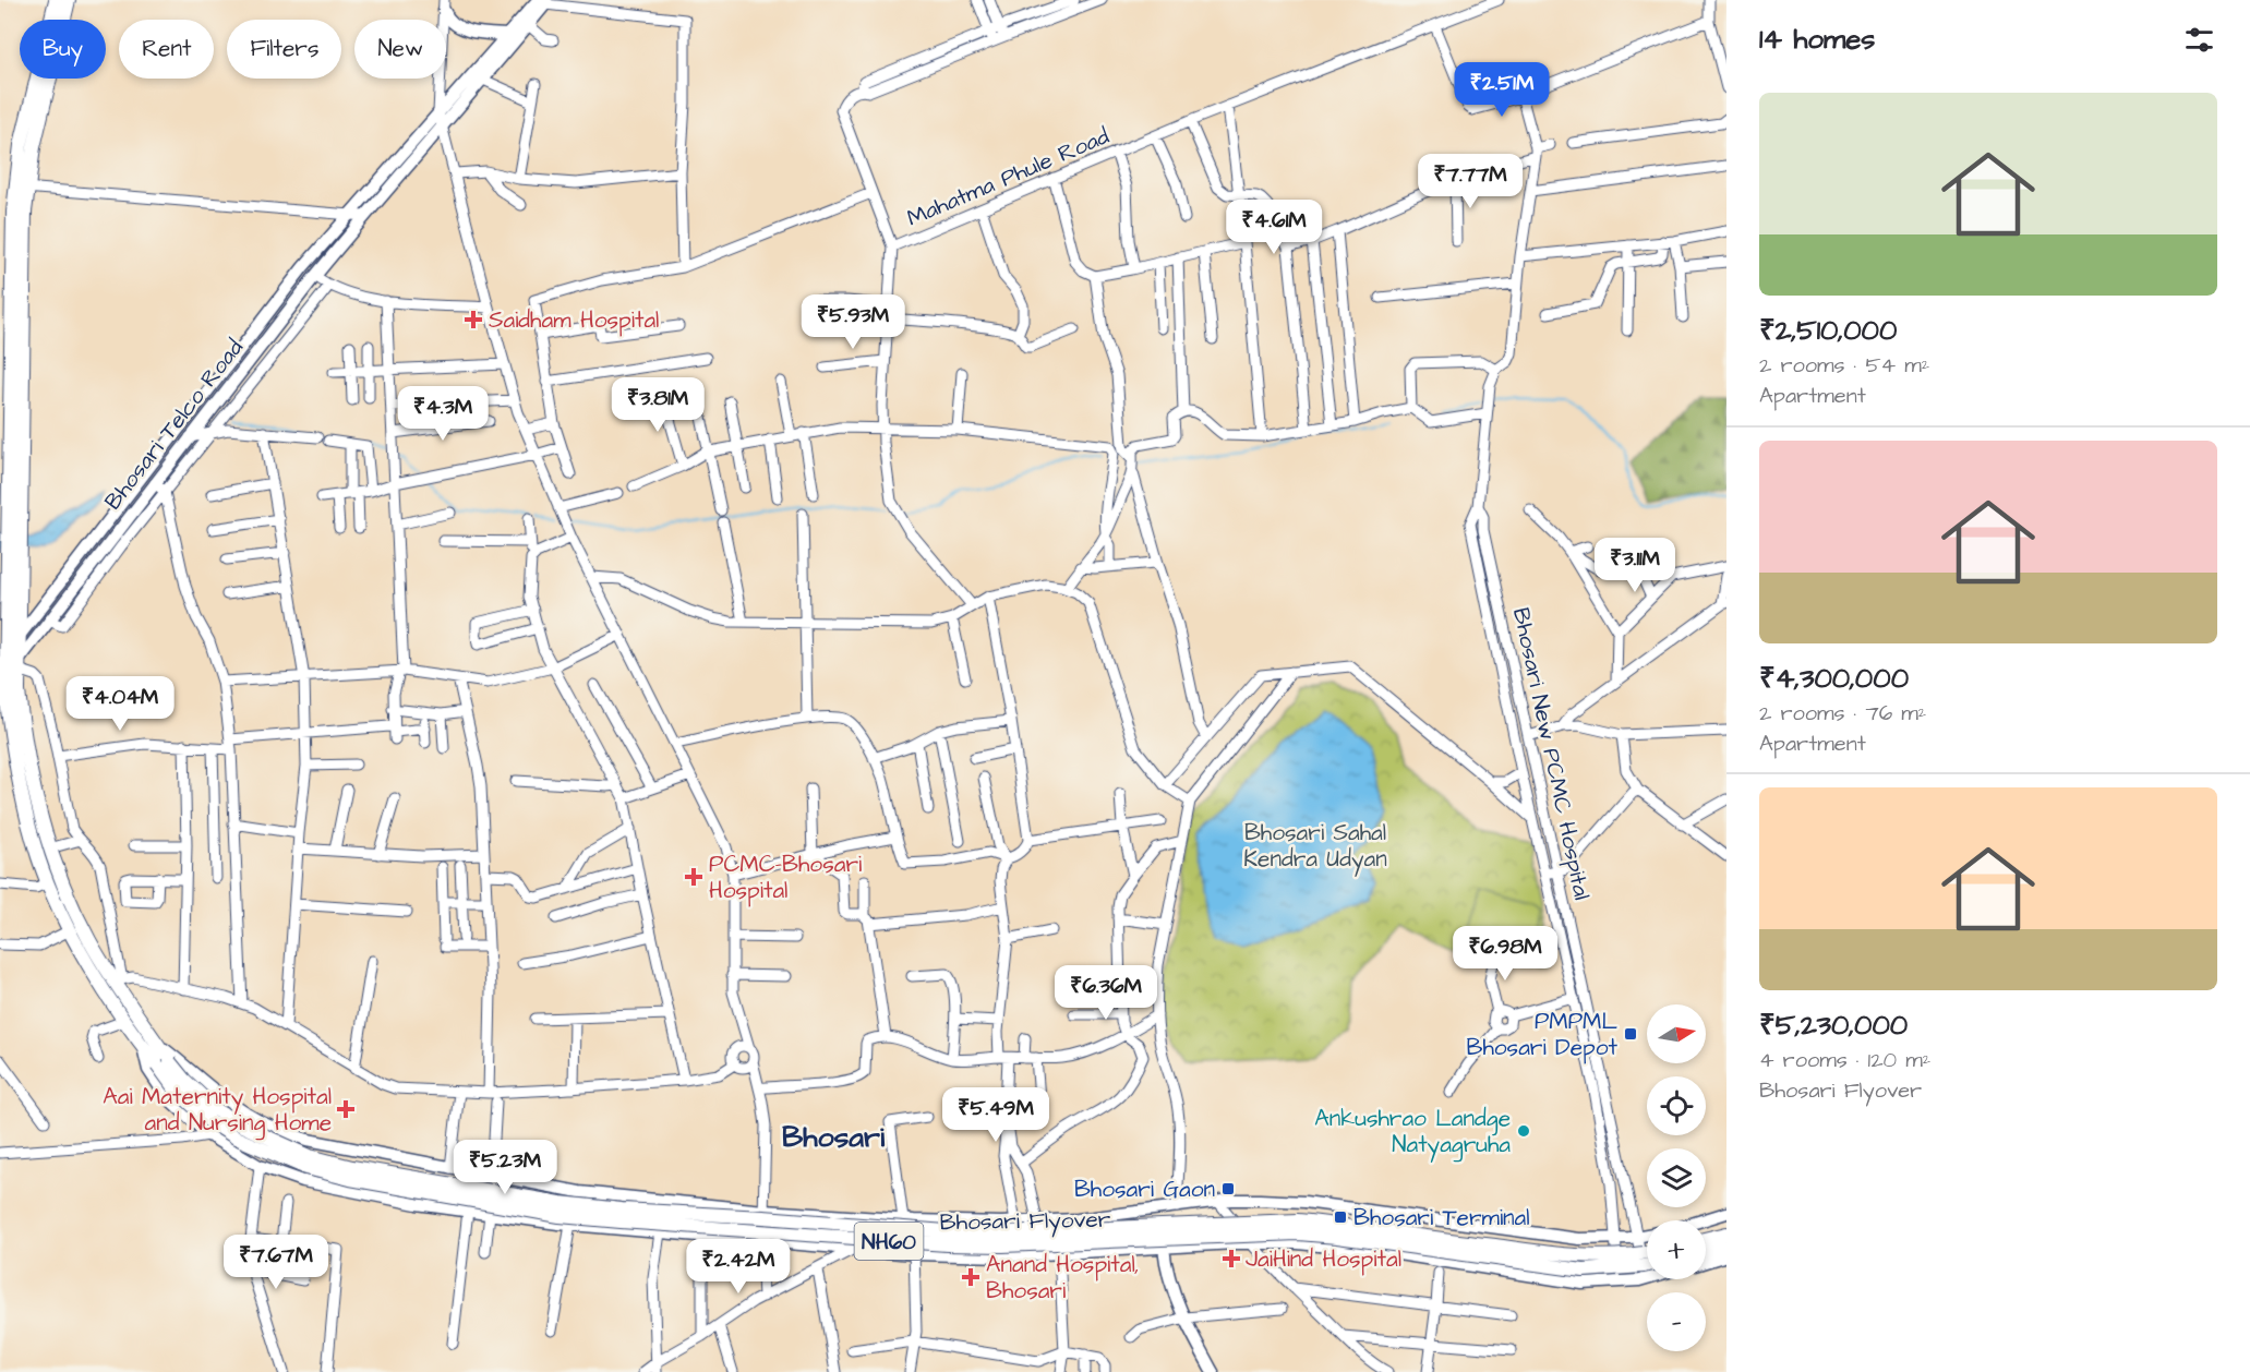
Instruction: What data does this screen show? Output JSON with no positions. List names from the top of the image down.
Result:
{
  "streets": {
    "highway": ["Bhosari Flyover", "NH60"],
    "main road": ["Bhosari Telco Road"],
    "street": ["Mahatma Phule Road", "Bhosari New PCMC Hospital"]
  },
  "crossings": [
    ["Bhosari Telco Road", "NH60"],
    ["Bhosari Flyover", "NH60"]
  ],
  "districts": ["Bhosari"],
  "parks": ["Bhosari Sahal Kendra Udyan"],
  "places": {
    "health": [
      "Saidham Hospital",
      "PCMC-Bhosari Hospital",
      "Aai Maternity Hospital and Nursing Home",
      "JaiHind Hospital",
      "Anand Hospital, Bhosari"
    ],
    "transit": ["PMPML Bhosari Depot", "Bhosari Gaon", "Bhosari Terminal"],
    "other": ["Ankushrao Landge Natyagruha"]
  },
  "north": "right",
  "page": {
    "heading": "14 homes",
    "chip": [
      "Buy",
      "Rent",
      "Filters",
      "New"
    ],
    "price": [
      "₹2.51M",
      "₹7.77M",
      "₹4.61M",
      "₹5.93M",
      "₹3.81M",
      "₹4.3M",
      "₹3.11M",
      "₹4.04M",
      "₹6.98M",
      "₹6.36M",
      "₹5.49M",
      "₹5.23M",
      "₹7.67M",
      "₹2.42M"
    ],
    "list": [
      {
        "name": "₹2,510,000",
        "note": "2 rooms · 54 m² · Apartment"
      },
      {
        "name": "₹4,300,000",
        "note": "2 rooms · 76 m² · Apartment"
      },
      {
        "name": "₹5,230,000",
        "note": "4 rooms · 120 m² · Bhosari Flyover"
      }
    ],
    "map_buttons": ["+", "−"]
  }
}
